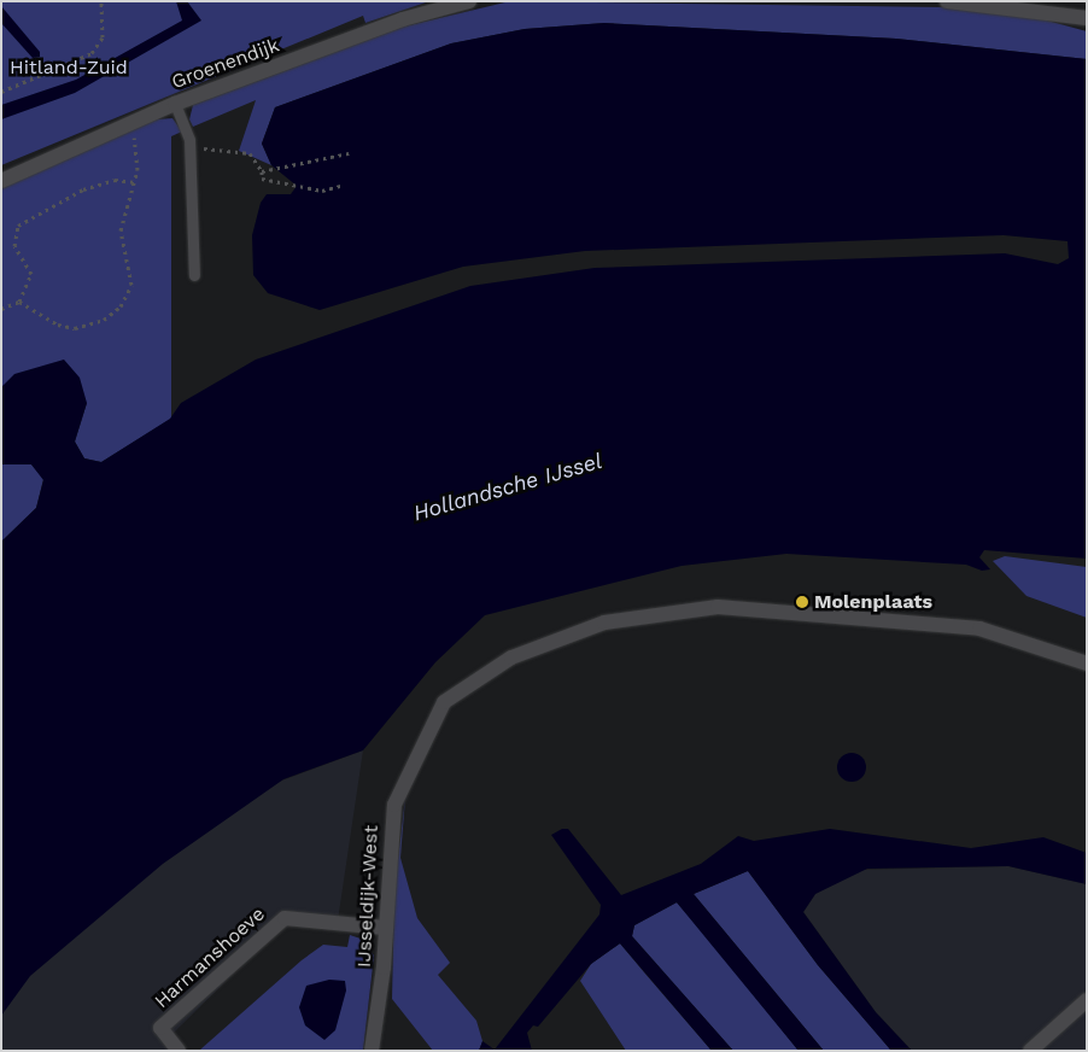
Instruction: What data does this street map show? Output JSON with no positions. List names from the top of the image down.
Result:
{
  "streets": {
    "street": ["Groenendijk", "IJsseldijk-West", "Harmanshoeve"]
  },
  "crossings": [
    ["IJsseldijk-West", "Harmanshoeve"]
  ],
  "water": ["Hollandsche IJssel"],
  "parks": ["Hitland-Zuid"],
  "places": ["Molenplaats"]
}
